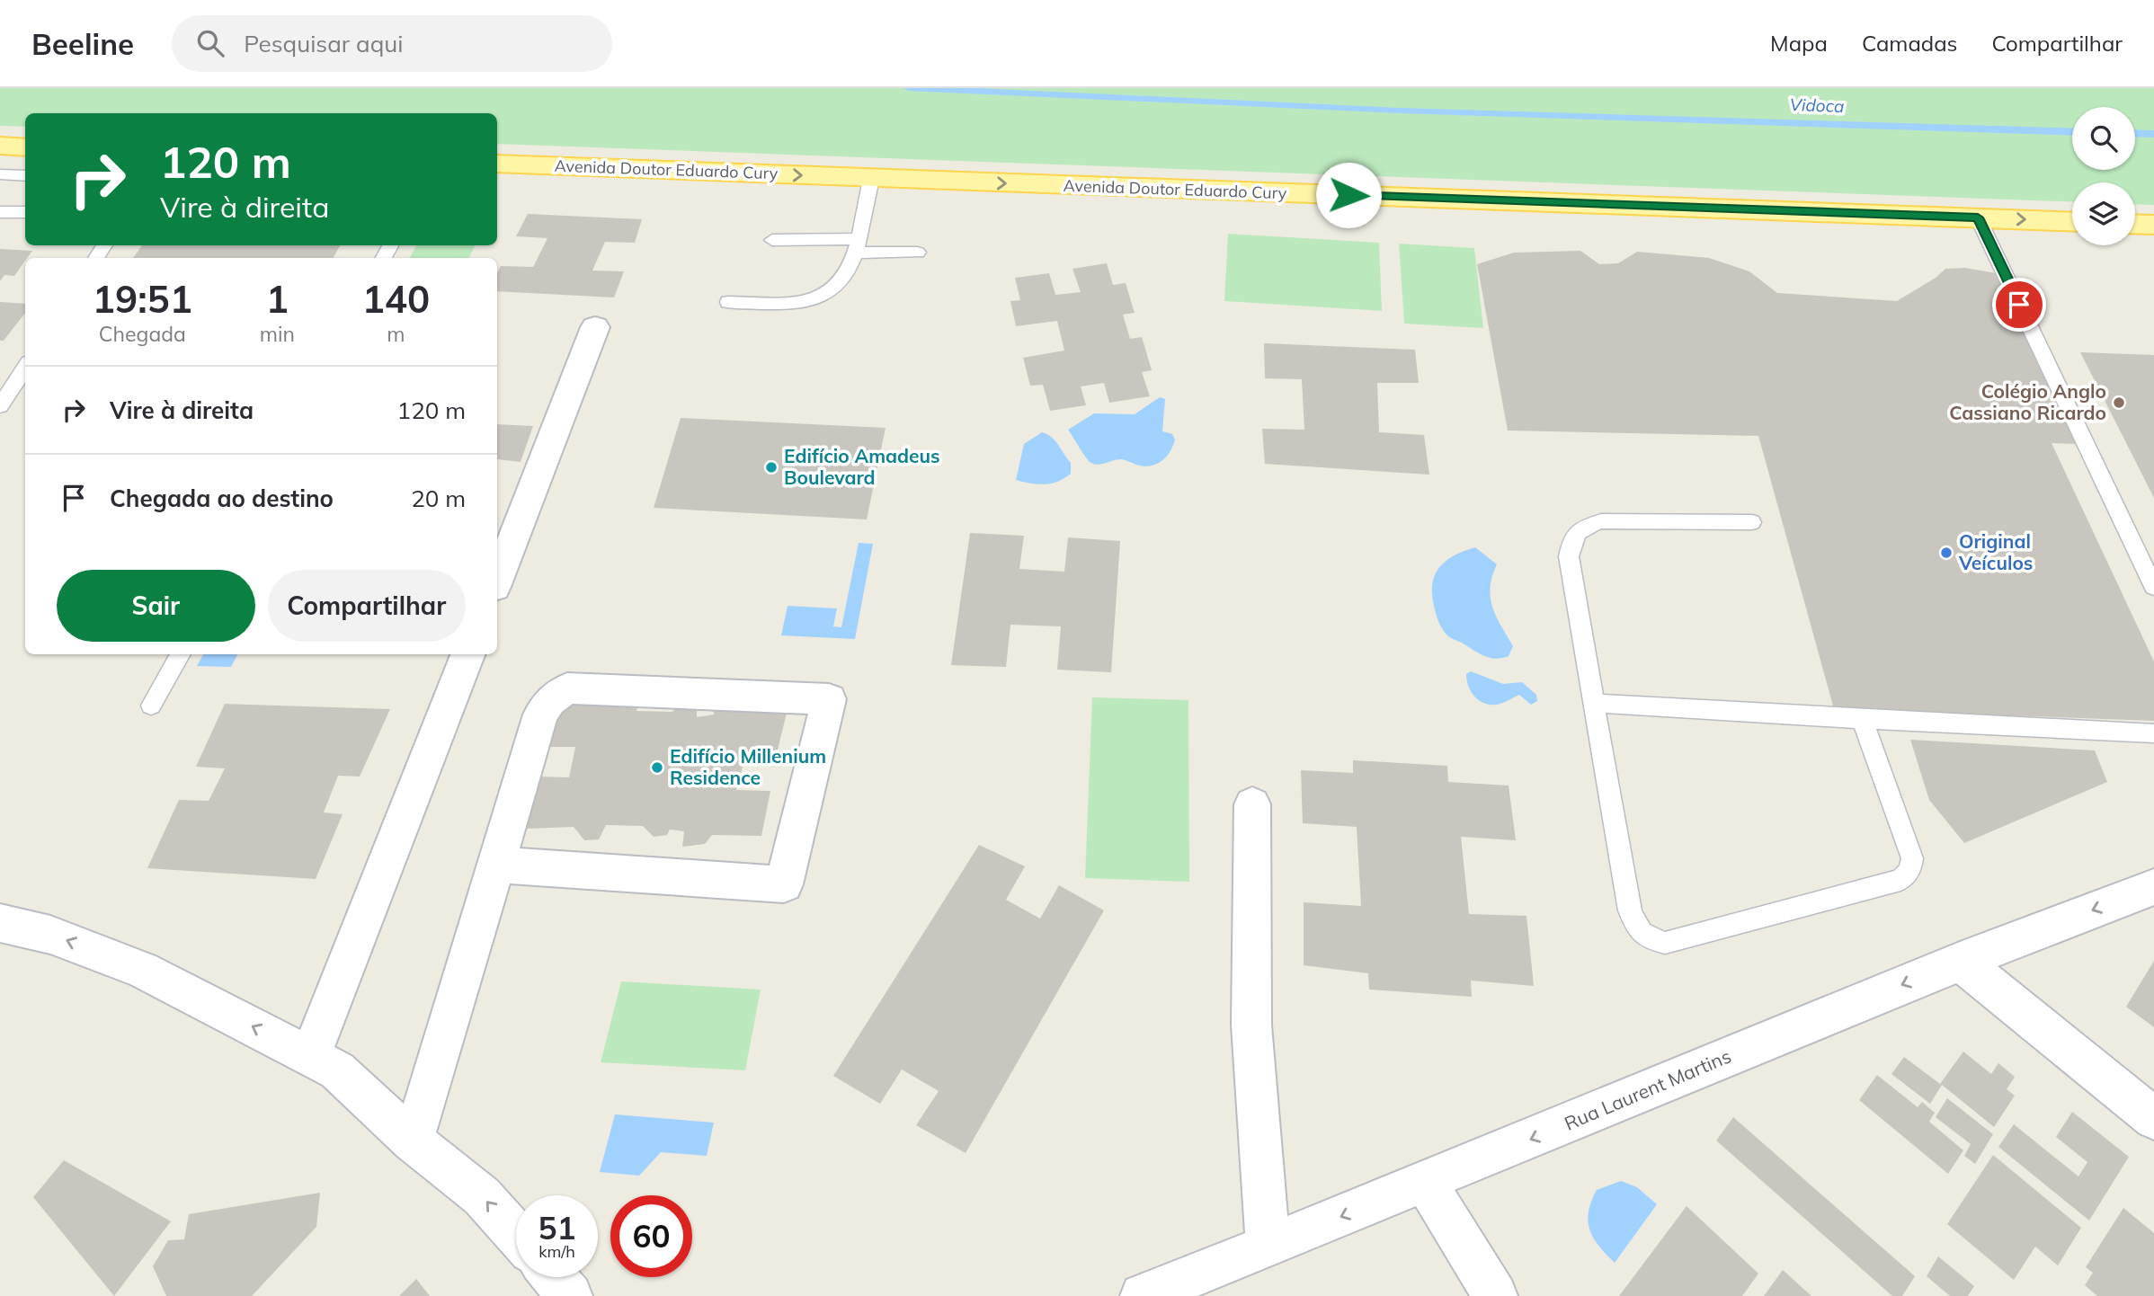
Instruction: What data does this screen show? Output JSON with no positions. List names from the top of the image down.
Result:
{
  "streets": {
    "main road": ["Avenida Doutor Eduardo Cury"],
    "street": ["Rua Laurent Martins"]
  },
  "one_way": ["Avenida Doutor Eduardo Cury", "Rua Laurent Martins"],
  "water": ["Vidoca"],
  "places": [
    "Colégio Anglo Cassiano Ricardo",
    "Edifício Amadeus Boulevard",
    "Original Veículos",
    "Edifício Millenium Residence"
  ],
  "page": {
    "header": "Beeline",
    "search": "Pesquisar aqui",
    "nav": ["Mapa", "Camadas", "Compartilhar"],
    "turn": ["120 m", "Vire à direita"],
    "eta": [
      "19:51",
      "Chegada",
      "1",
      "min",
      "140",
      "m"
    ],
    "list": [
      {
        "name": "Vire à direita",
        "value": "120 m"
      },
      {
        "name": "Chegada ao destino",
        "value": "20 m"
      }
    ],
    "buttons": ["Sair", "Compartilhar"],
    "speed": "51 km/h",
    "limit": "60"
  }
}
